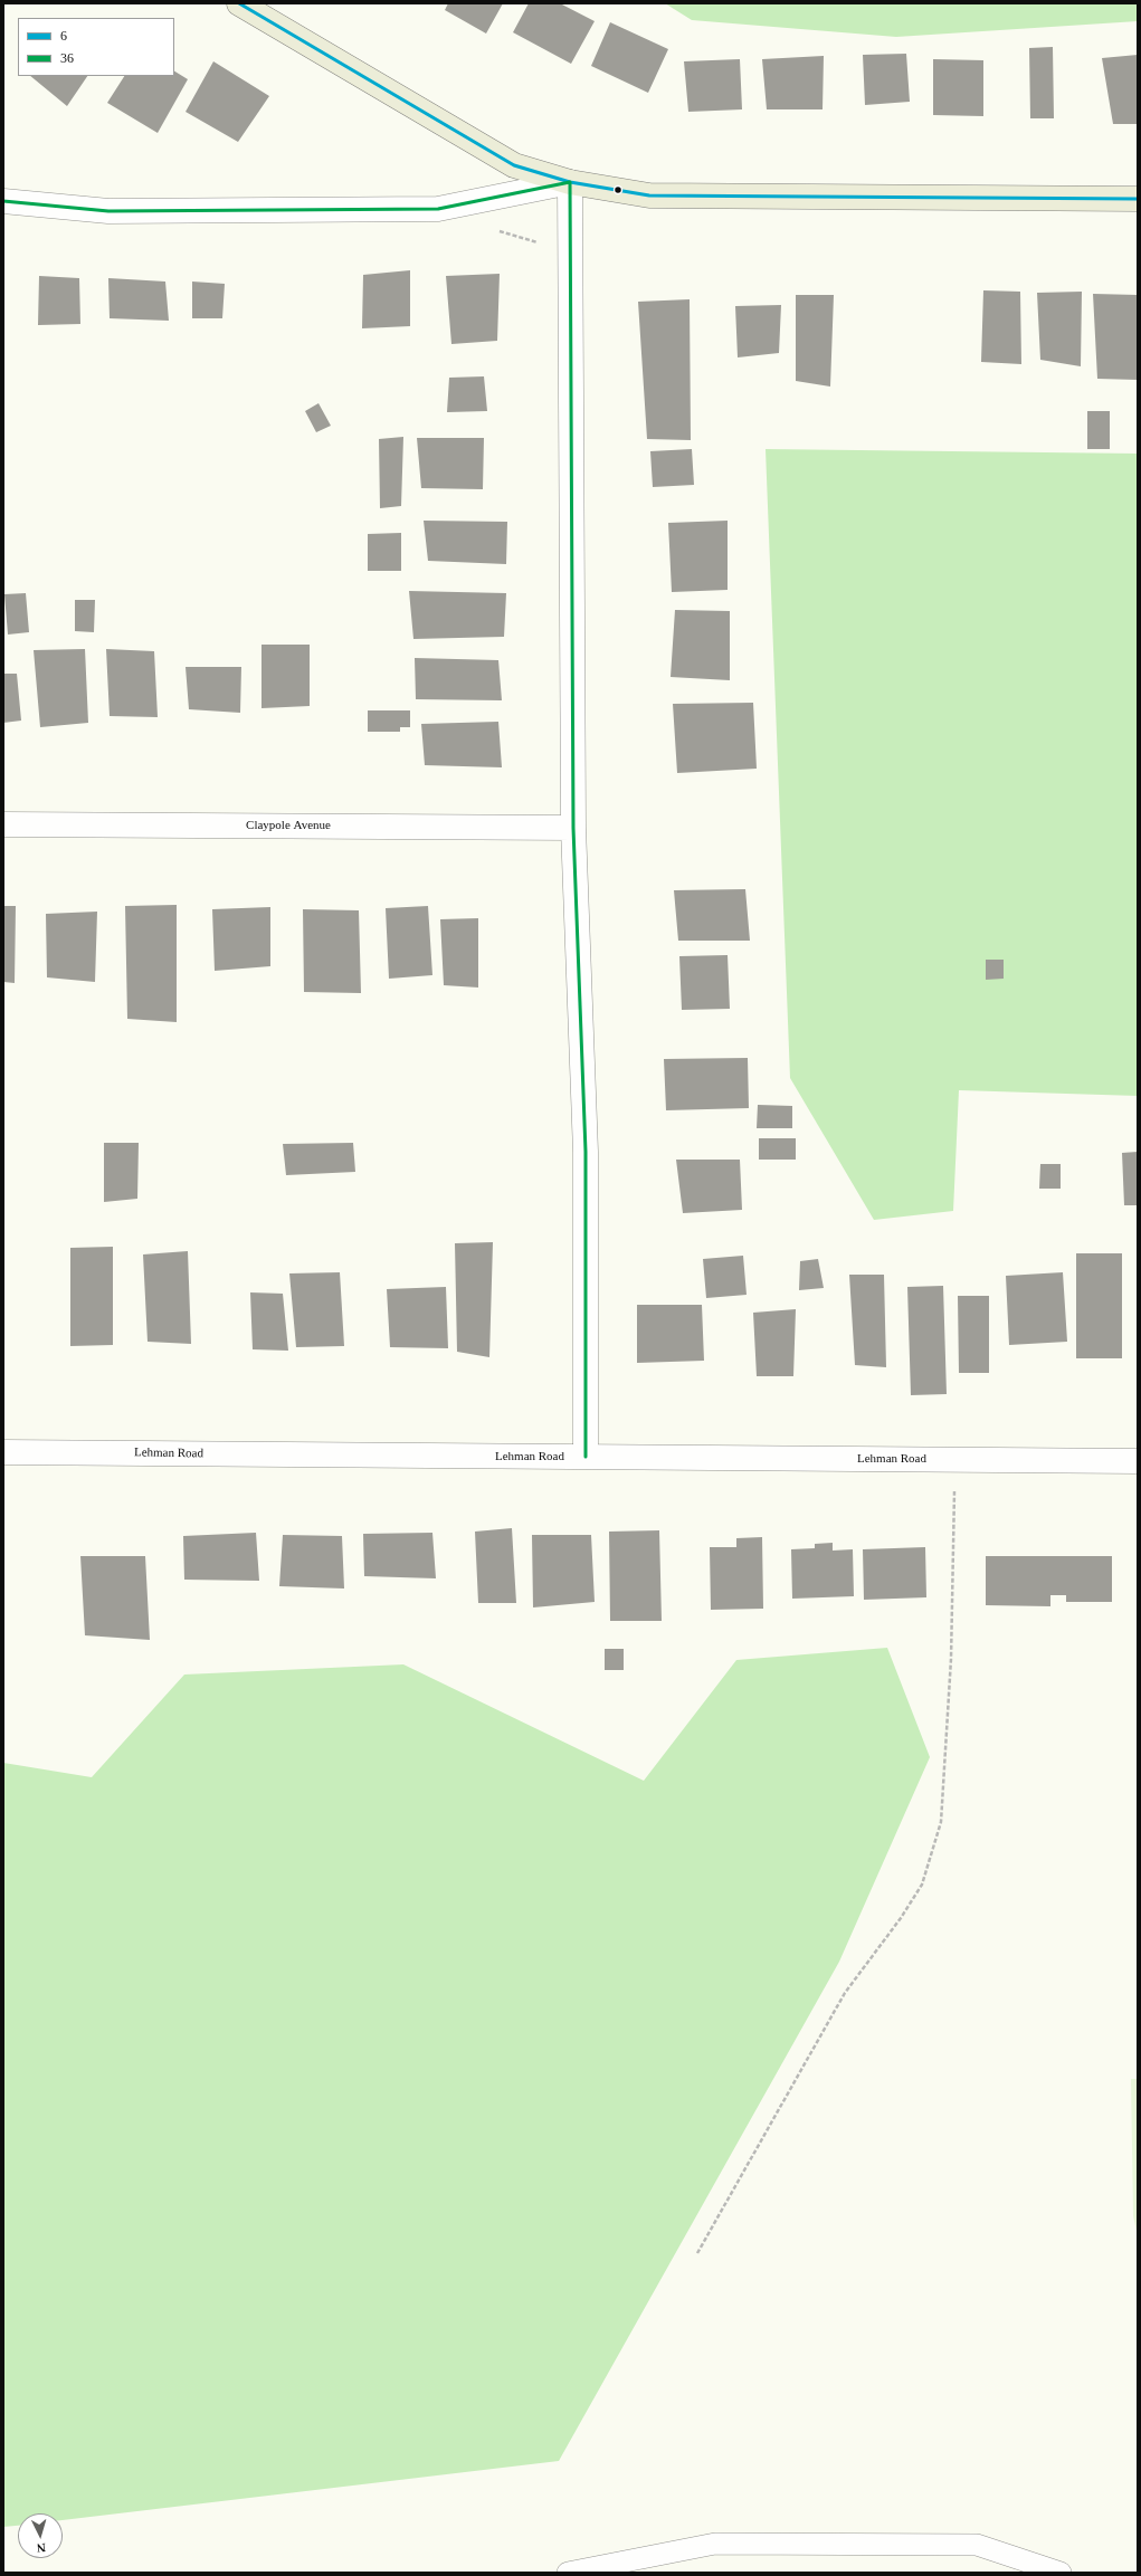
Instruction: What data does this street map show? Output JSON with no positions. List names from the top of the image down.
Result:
{
  "streets": {
    "street": ["Claypole Avenue", "Lehman Road"]
  },
  "lines": ["transit line 6", "transit line 36"],
  "legend": ["6", "36"],
  "north": "bottom"
}
